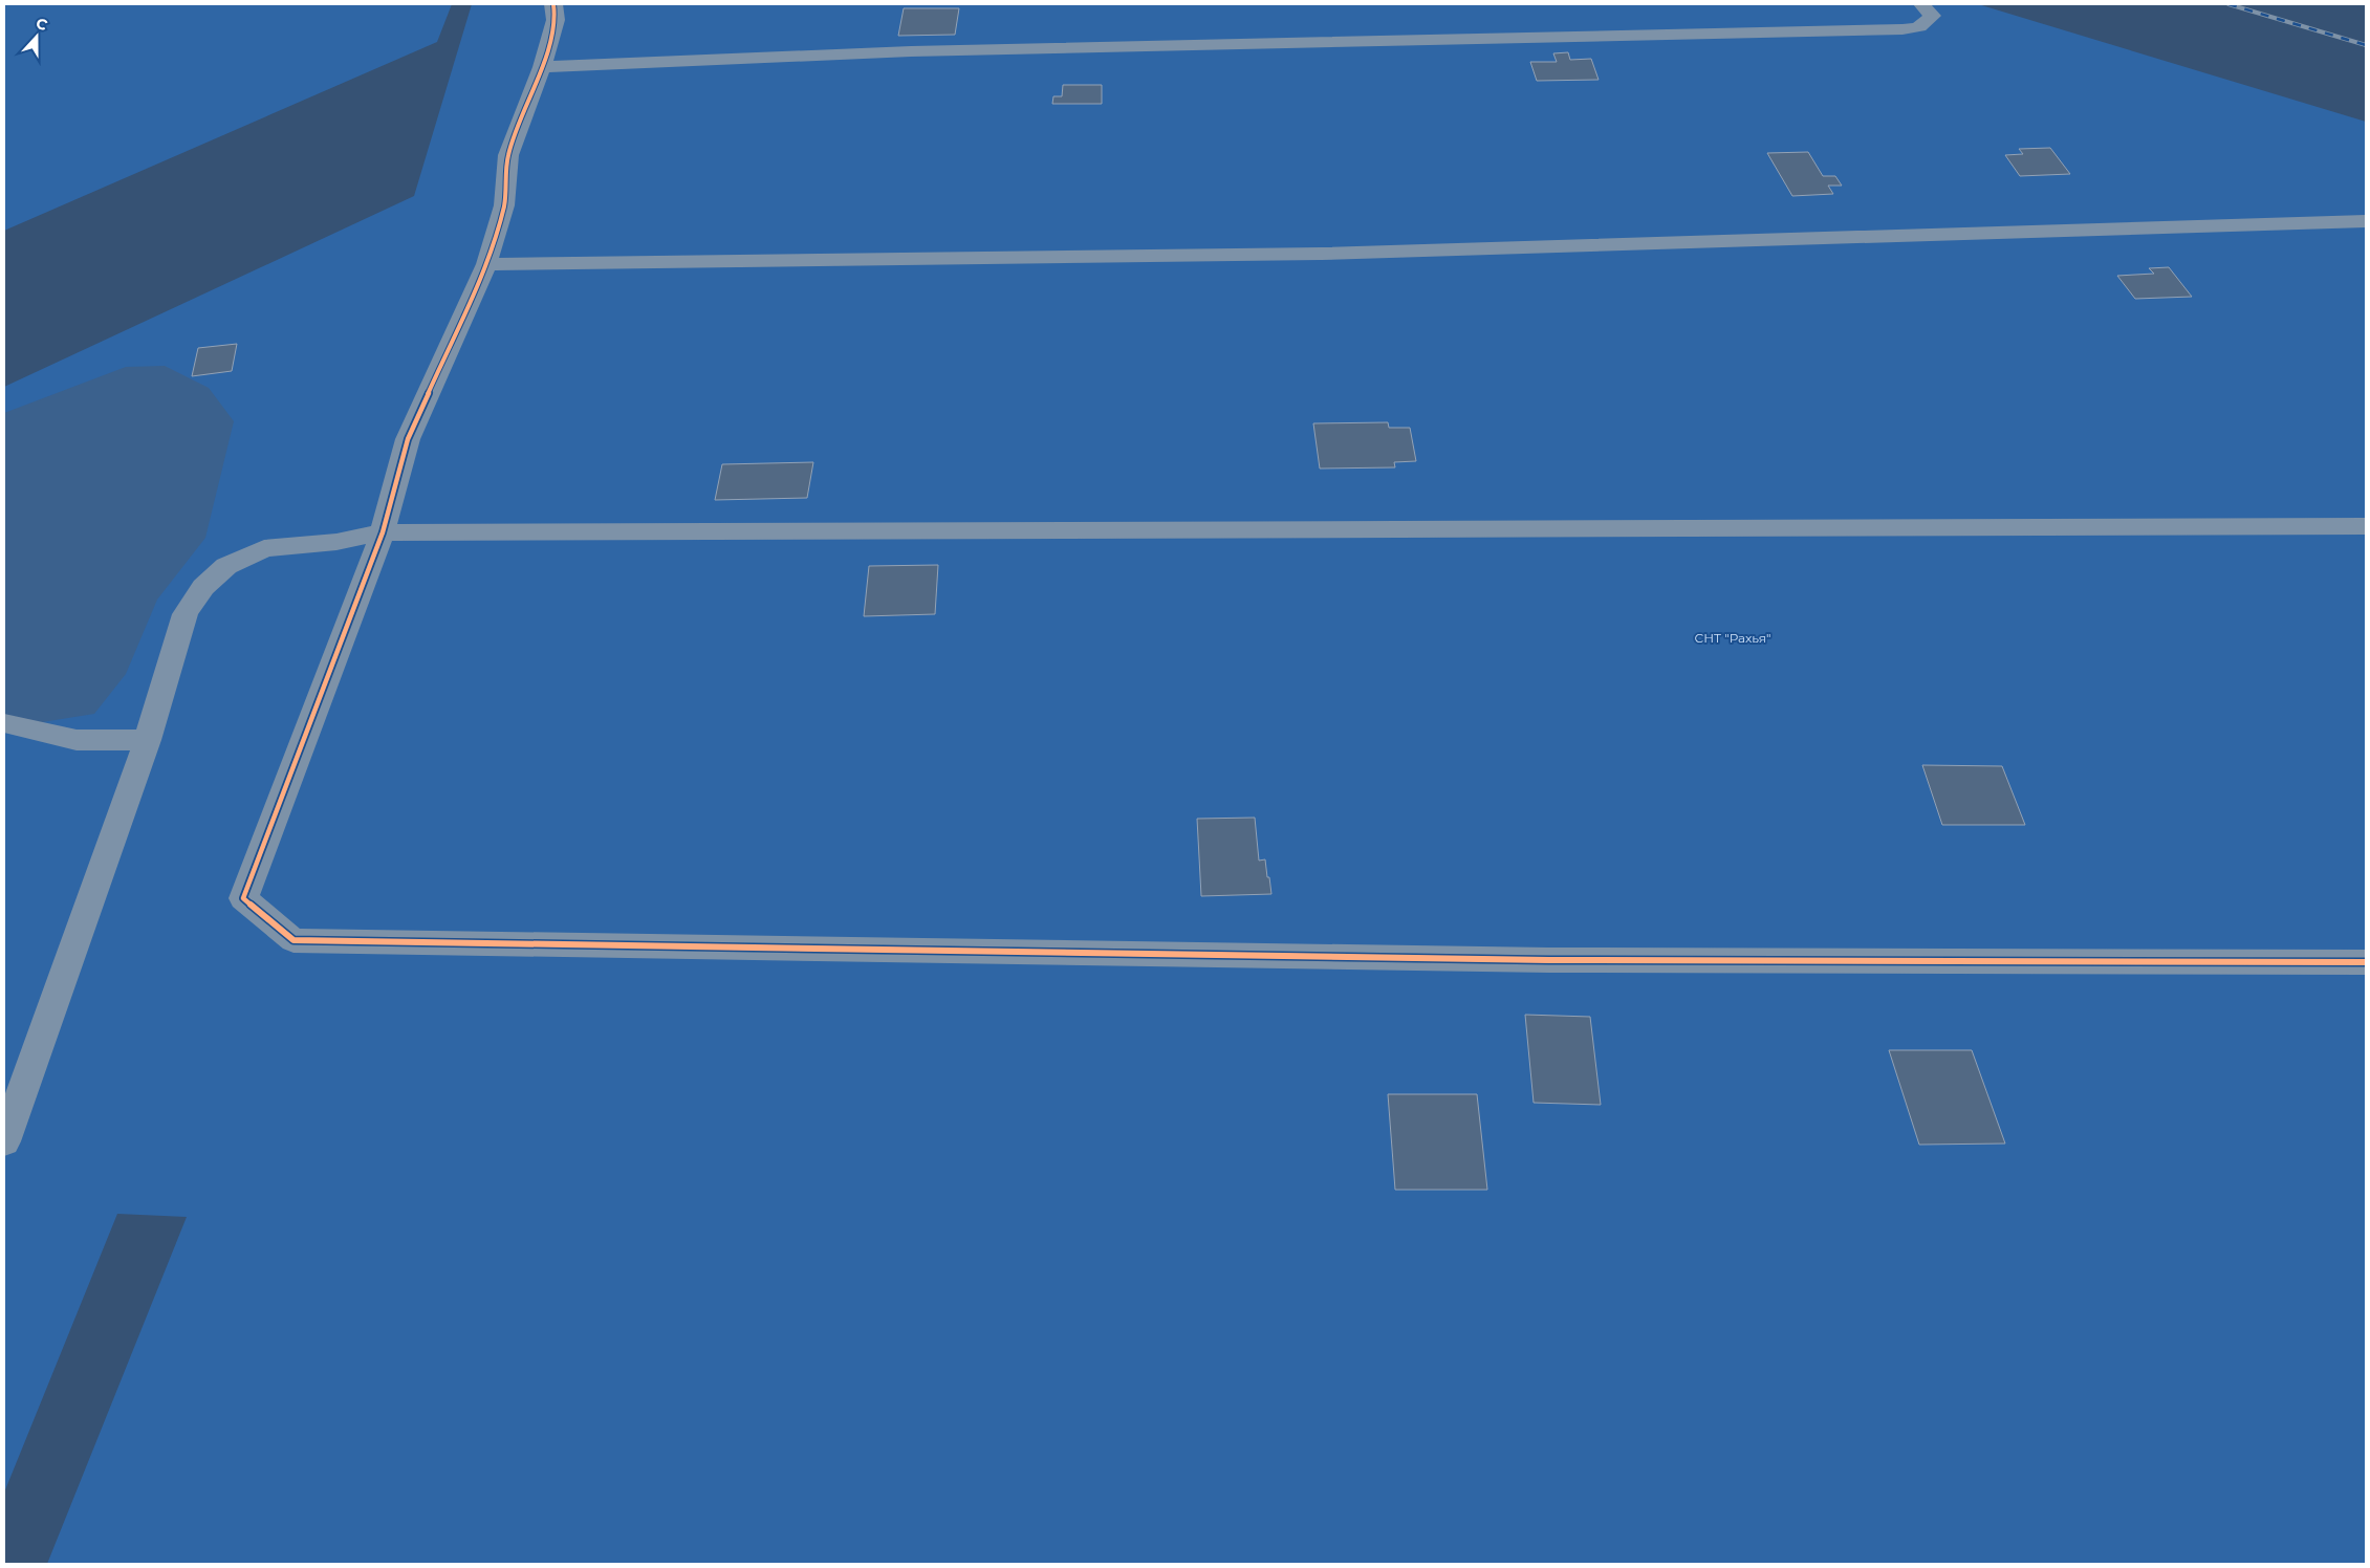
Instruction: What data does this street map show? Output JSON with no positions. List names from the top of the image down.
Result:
{
  "parks": ["СНТ \"Рахья\""],
  "north": "top"
}
